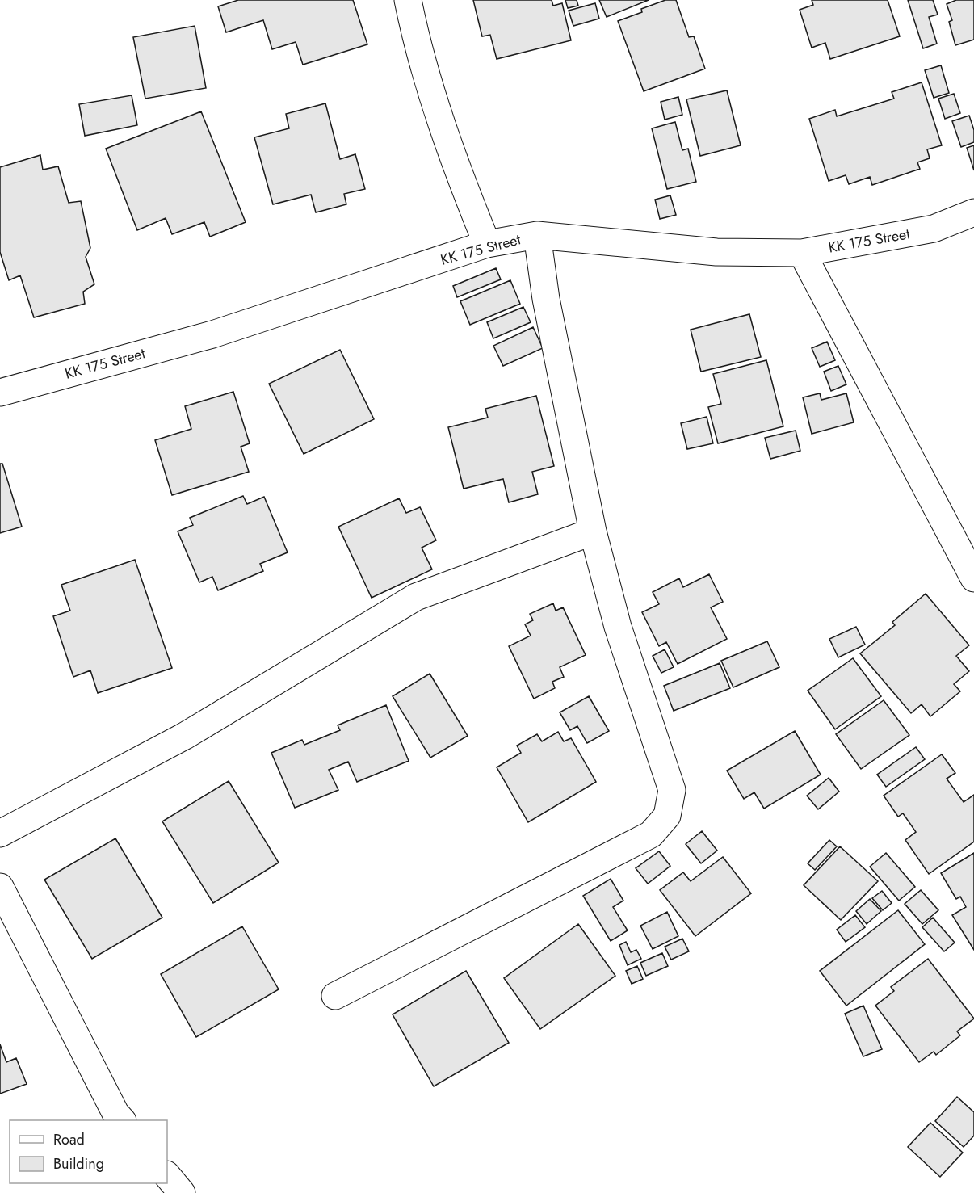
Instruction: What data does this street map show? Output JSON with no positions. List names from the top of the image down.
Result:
{
  "streets": {
    "street": ["KK 175 Street"]
  },
  "legend": ["Road", "Building"]
}
